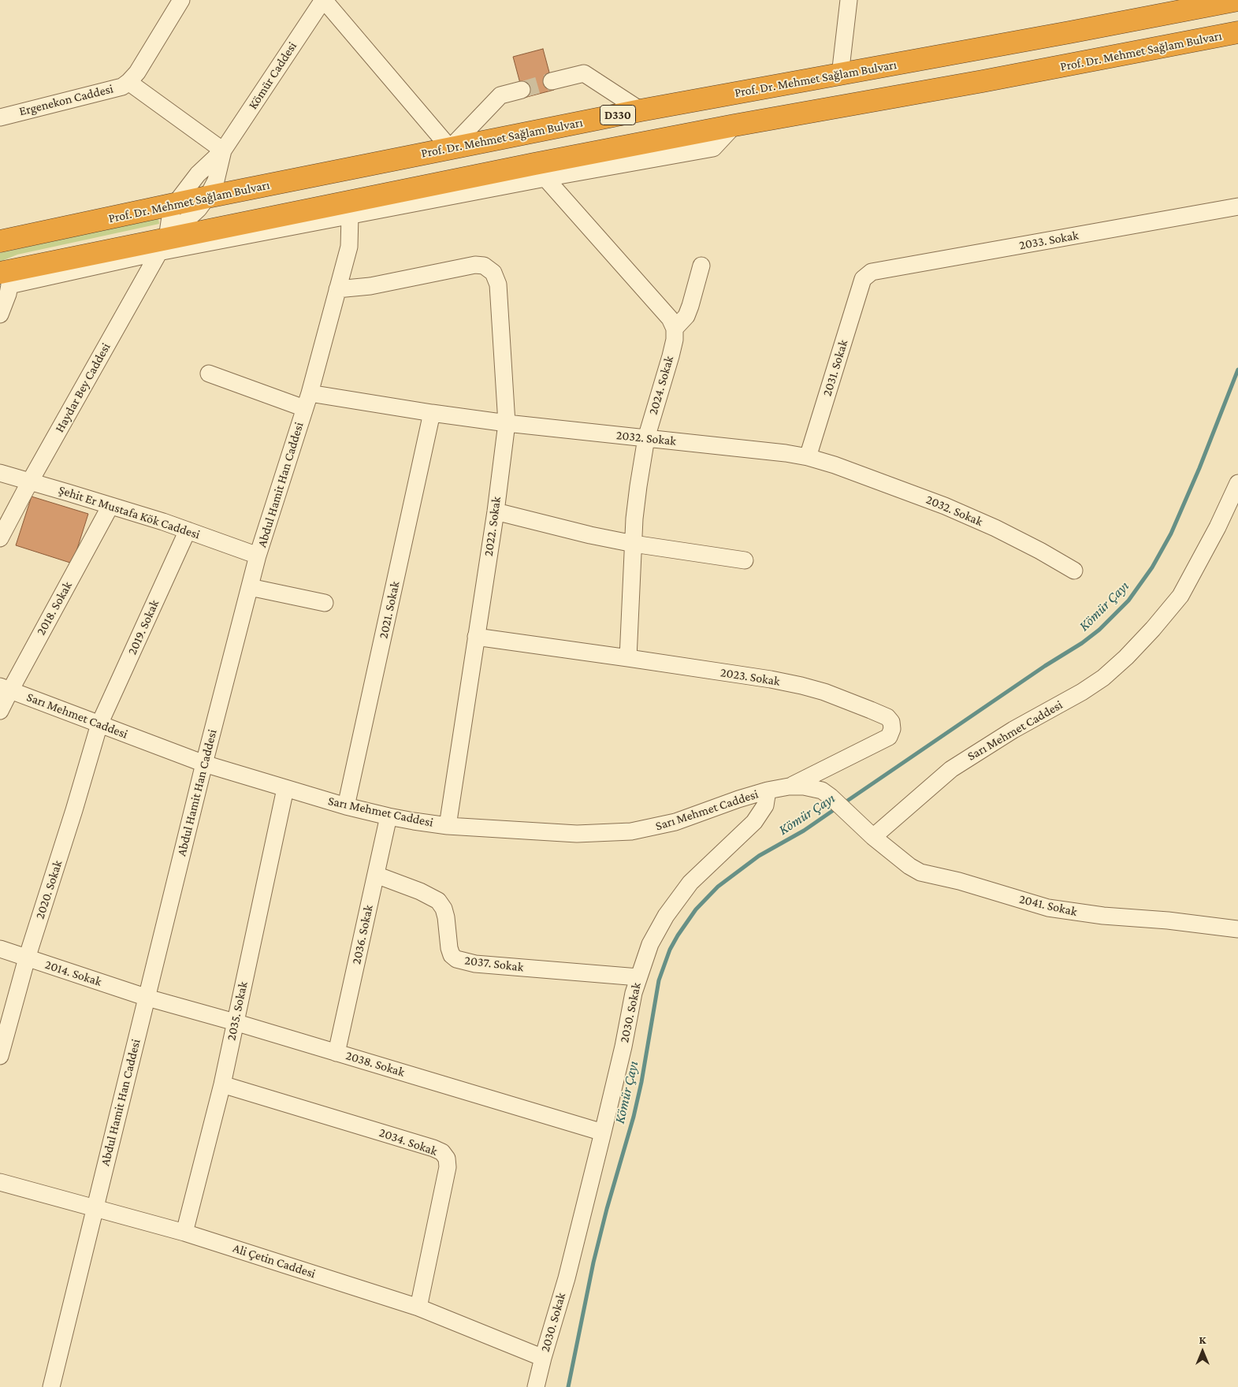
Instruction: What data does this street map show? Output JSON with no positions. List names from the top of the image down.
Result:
{
  "streets": {
    "highway": ["Prof. Dr. Mehmet Sağlam Bulvarı", "D330"],
    "street": [
      "Kömür Caddesi",
      "Ergenekon Caddesi",
      "2033. Sokak",
      "2031. Sokak",
      "2024. Sokak",
      "Haydar Bey Caddesi",
      "2032. Sokak",
      "Abdul Hamit Han Caddesi",
      "Şehit Er Mustafa Kök Caddesi",
      "2022. Sokak",
      "2018. Sokak",
      "2021. Sokak",
      "2019. Sokak",
      "2023. Sokak",
      "Sarı Mehmet Caddesi",
      "2020. Sokak",
      "2041. Sokak",
      "2036. Sokak",
      "2037. Sokak",
      "2014. Sokak",
      "2035. Sokak",
      "2030. Sokak",
      "2038. Sokak",
      "2034. Sokak",
      "Ali Çetin Caddesi"
    ]
  },
  "crossings": [
    ["Prof. Dr. Mehmet Sağlam Bulvarı", "Haydar Bey Caddesi"],
    ["Prof. Dr. Mehmet Sağlam Bulvarı", "Abdul Hamit Han Caddesi"],
    ["2033. Sokak", "2031. Sokak"],
    ["2031. Sokak", "2032. Sokak"],
    ["2024. Sokak", "2032. Sokak"],
    ["2024. Sokak", "2023. Sokak"],
    ["Haydar Bey Caddesi", "Şehit Er Mustafa Kök Caddesi"],
    ["2032. Sokak", "2022. Sokak"],
    ["Abdul Hamit Han Caddesi", "Şehit Er Mustafa Kök Caddesi"],
    ["Abdul Hamit Han Caddesi", "Sarı Mehmet Caddesi"],
    ["Abdul Hamit Han Caddesi", "2014. Sokak"],
    ["Abdul Hamit Han Caddesi", "2038. Sokak"],
    ["Abdul Hamit Han Caddesi", "Ali Çetin Caddesi"],
    ["Şehit Er Mustafa Kök Caddesi", "2018. Sokak"],
    ["Şehit Er Mustafa Kök Caddesi", "2019. Sokak"],
    ["2022. Sokak", "2023. Sokak"],
    ["2022. Sokak", "Sarı Mehmet Caddesi"],
    ["2018. Sokak", "Sarı Mehmet Caddesi"],
    ["2021. Sokak", "Sarı Mehmet Caddesi"],
    ["2019. Sokak", "Sarı Mehmet Caddesi"],
    ["2019. Sokak", "2020. Sokak"],
    ["2023. Sokak", "Sarı Mehmet Caddesi"],
    ["Sarı Mehmet Caddesi", "2020. Sokak"],
    ["Sarı Mehmet Caddesi", "2041. Sokak"],
    ["Sarı Mehmet Caddesi", "2036. Sokak"],
    ["Sarı Mehmet Caddesi", "2035. Sokak"],
    ["Sarı Mehmet Caddesi", "2030. Sokak"],
    ["2020. Sokak", "2014. Sokak"],
    ["2036. Sokak", "2037. Sokak"],
    ["2036. Sokak", "2038. Sokak"],
    ["2037. Sokak", "2030. Sokak"],
    ["2014. Sokak", "2038. Sokak"],
    ["2035. Sokak", "2038. Sokak"],
    ["2035. Sokak", "2034. Sokak"],
    ["2035. Sokak", "Ali Çetin Caddesi"],
    ["2030. Sokak", "2038. Sokak"],
    ["2030. Sokak", "Ali Çetin Caddesi"],
    ["2034. Sokak", "Ali Çetin Caddesi"]
  ],
  "water": ["Kömür Çayı"],
  "north": "top"
}
